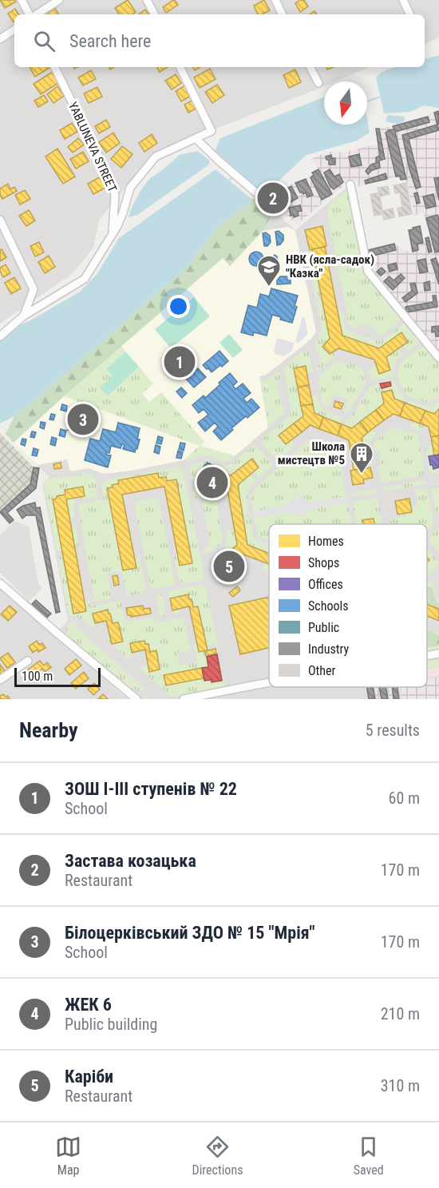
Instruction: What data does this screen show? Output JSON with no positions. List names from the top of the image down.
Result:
{
  "streets": {
    "street": ["YABLUNEVA STREET"]
  },
  "places": {
    "school or university": ["НВК (ясла-садок) \"Казка\""],
    "building": ["Школа мистецтв №5"]
  },
  "legend": [
    "Homes",
    "Shops",
    "Offices",
    "Schools",
    "Public",
    "Industry",
    "Other"
  ],
  "scale_bar": "100 m",
  "north": "bottom",
  "page": {
    "search": "Search here",
    "pins": [
      "2",
      "1",
      "3",
      "4",
      "5"
    ],
    "scale": "100 m",
    "heading": ["Nearby", "5 results"],
    "list": [
      {
        "mark": "1",
        "name": "ЗОШ І-ІІІ ступенів № 22",
        "note": "School",
        "value": "60 m"
      },
      {
        "mark": "2",
        "name": "Застава козацька",
        "note": "Restaurant",
        "value": "170 m"
      },
      {
        "mark": "3",
        "name": "Білоцерківський ЗДО № 15 \"Мрія\"",
        "note": "School",
        "value": "170 m"
      },
      {
        "mark": "4",
        "name": "ЖЕК 6",
        "note": "Public building",
        "value": "210 m"
      },
      {
        "mark": "5",
        "name": "Каріби",
        "note": "Restaurant",
        "value": "310 m"
      }
    ],
    "nav": ["Map", "Directions", "Saved"]
  }
}
